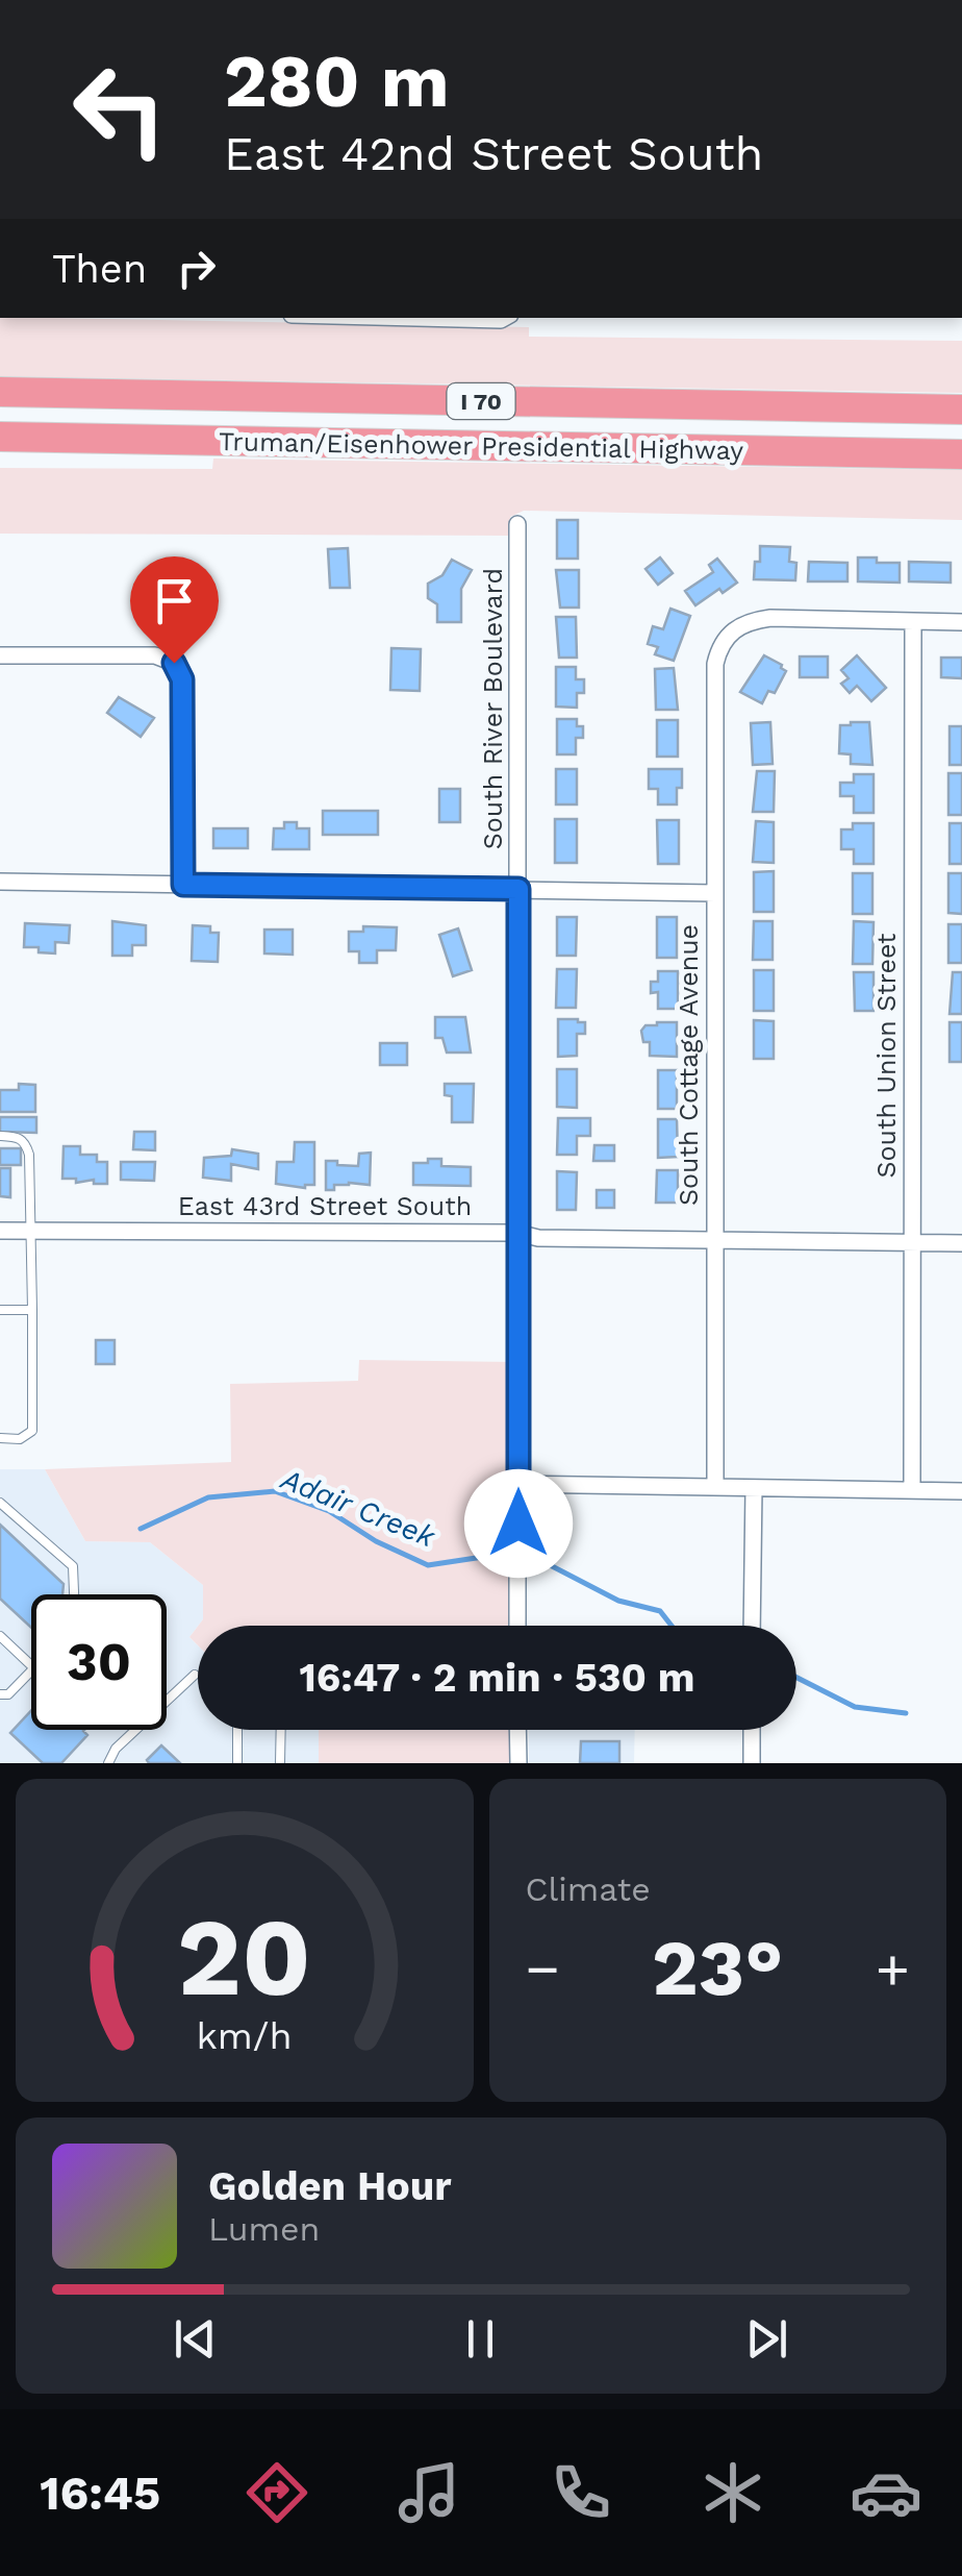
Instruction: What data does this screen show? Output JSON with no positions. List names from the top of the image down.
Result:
{
  "streets": {
    "highway": ["I 70", "Truman/Eisenhower Presidential Highway"],
    "street": [
      "South River Boulevard",
      "South Union Street",
      "South Cottage Avenue",
      "East 43rd Street South"
    ]
  },
  "crossings": [
    ["South River Boulevard", "East 43rd Street South"],
    ["South Union Street", "South Cottage Avenue"],
    ["South Union Street", "East 43rd Street South"],
    ["South Cottage Avenue", "East 43rd Street South"]
  ],
  "water": ["Adair Creek"],
  "page": {
    "turn": ["280 m", "East 42nd Street South"],
    "then": "Then",
    "limit": "30",
    "trip": "16:47 · 2 min · 530 m",
    "tile": "Climate",
    "heat": ["−", "23°", "+"],
    "song": ["Golden Hour", "Lumen"],
    "tabs": "16:45",
    "gauge": ["20", "km/h"]
  }
}
